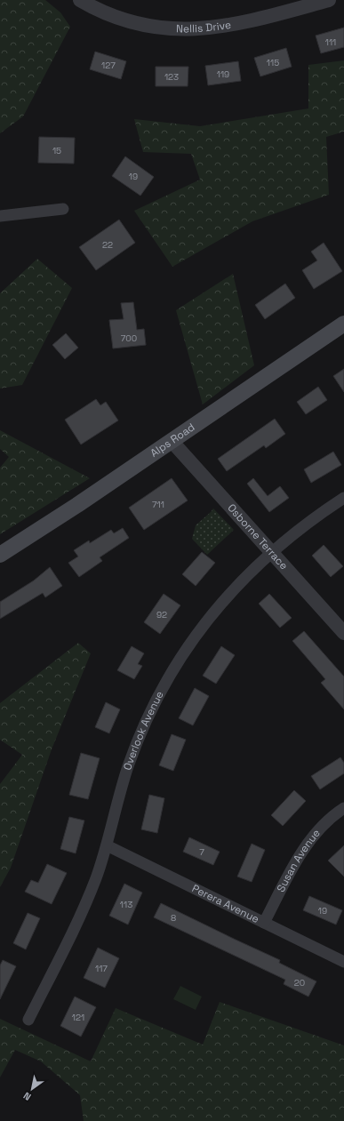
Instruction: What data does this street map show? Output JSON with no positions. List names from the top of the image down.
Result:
{
  "streets": {
    "main road": ["Alps Road"],
    "street": [
      "Nellis Drive",
      "Osborne Terrace",
      "Overlook Avenue",
      "Susan Avenue",
      "Perera Avenue"
    ]
  },
  "crossings": [
    ["Alps Road", "Osborne Terrace"],
    ["Osborne Terrace", "Overlook Avenue"],
    ["Overlook Avenue", "Perera Avenue"],
    ["Susan Avenue", "Perera Avenue"]
  ],
  "house_numbers": [
    "111",
    "115",
    "127",
    "119",
    "123",
    "15",
    "19",
    "22",
    "700",
    "711",
    "92",
    "7",
    "113",
    "19",
    "8",
    "117",
    "20",
    "121"
  ],
  "north": "bottom left"
}
